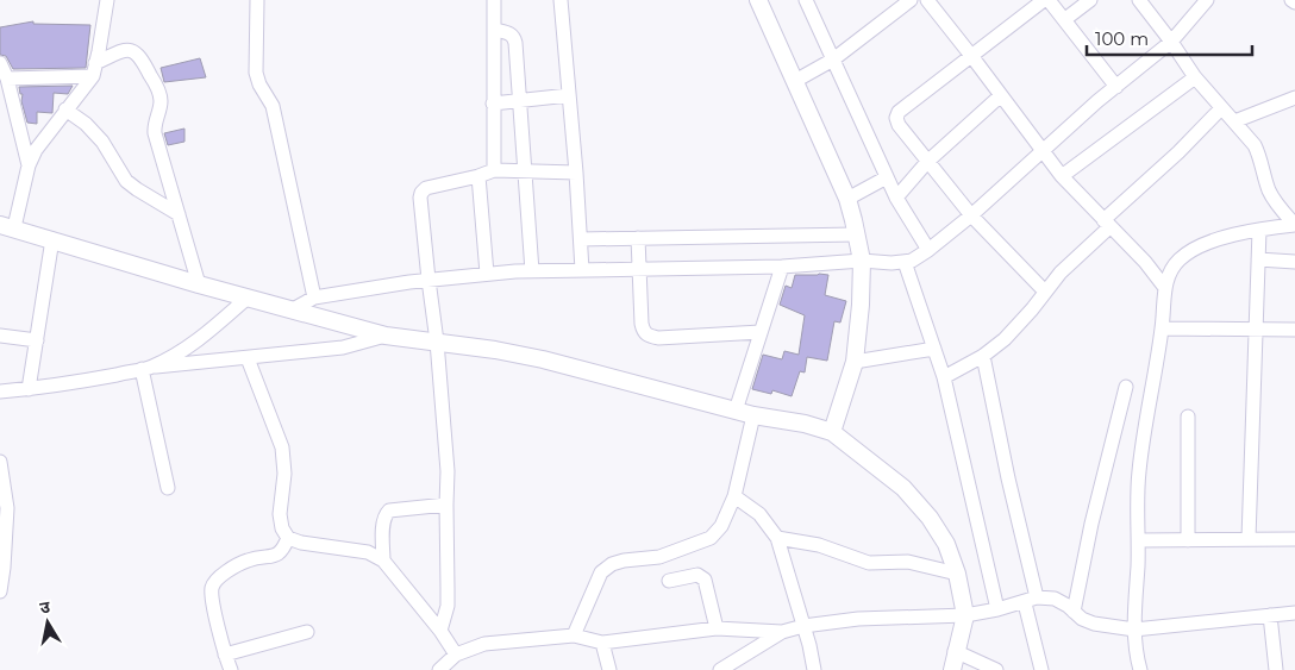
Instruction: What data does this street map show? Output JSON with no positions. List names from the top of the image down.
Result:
{
  "scale_bar": "100 m",
  "north": "top"
}
